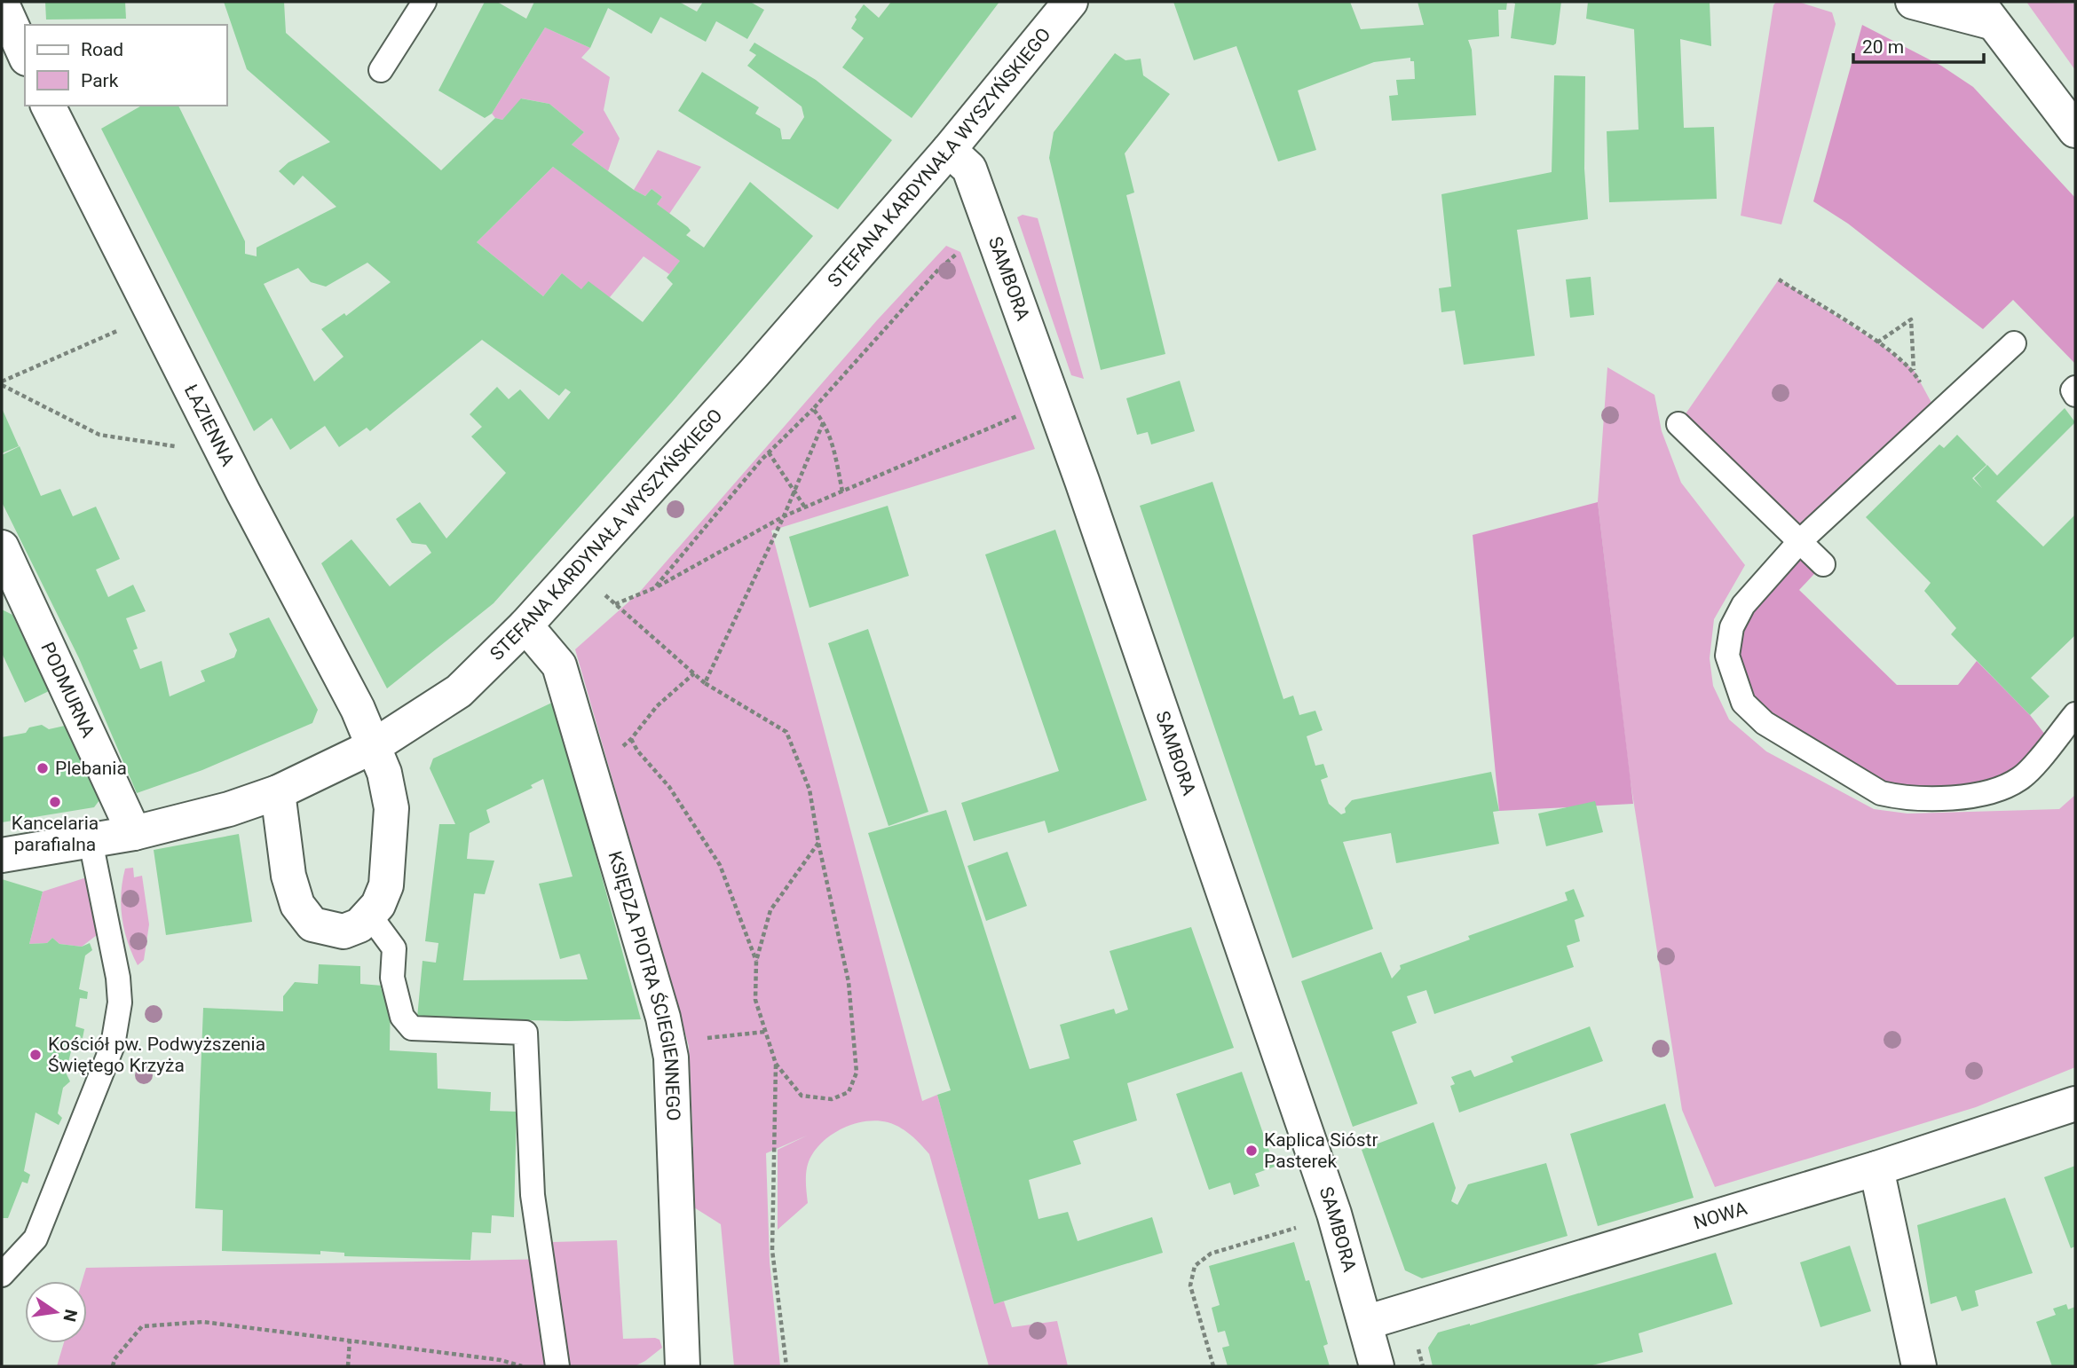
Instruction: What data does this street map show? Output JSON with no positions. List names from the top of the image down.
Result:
{
  "streets": {
    "street": [
      "STEFANA KARDYNAŁA WYSZYŃSKIEGO",
      "SAMBORA",
      "ŁAZIENNA",
      "PODMURNA",
      "KSIĘDZA PIOTRA ŚCIEGIENNEGO",
      "NOWA"
    ]
  },
  "crossings": [
    ["STEFANA KARDYNAŁA WYSZYŃSKIEGO", "SAMBORA"],
    ["STEFANA KARDYNAŁA WYSZYŃSKIEGO", "ŁAZIENNA"],
    ["STEFANA KARDYNAŁA WYSZYŃSKIEGO", "PODMURNA"],
    ["STEFANA KARDYNAŁA WYSZYŃSKIEGO", "KSIĘDZA PIOTRA ŚCIEGIENNEGO"],
    ["SAMBORA", "NOWA"]
  ],
  "places": [
    "Plebania",
    "Kancelaria parafialna",
    "Kościół pw. Podwyższenia Świętego Krzyża",
    "Kaplica Sióstr Pasterek"
  ],
  "legend": ["Road", "Park"],
  "scale_bar": "20 m",
  "north": "right"
}
